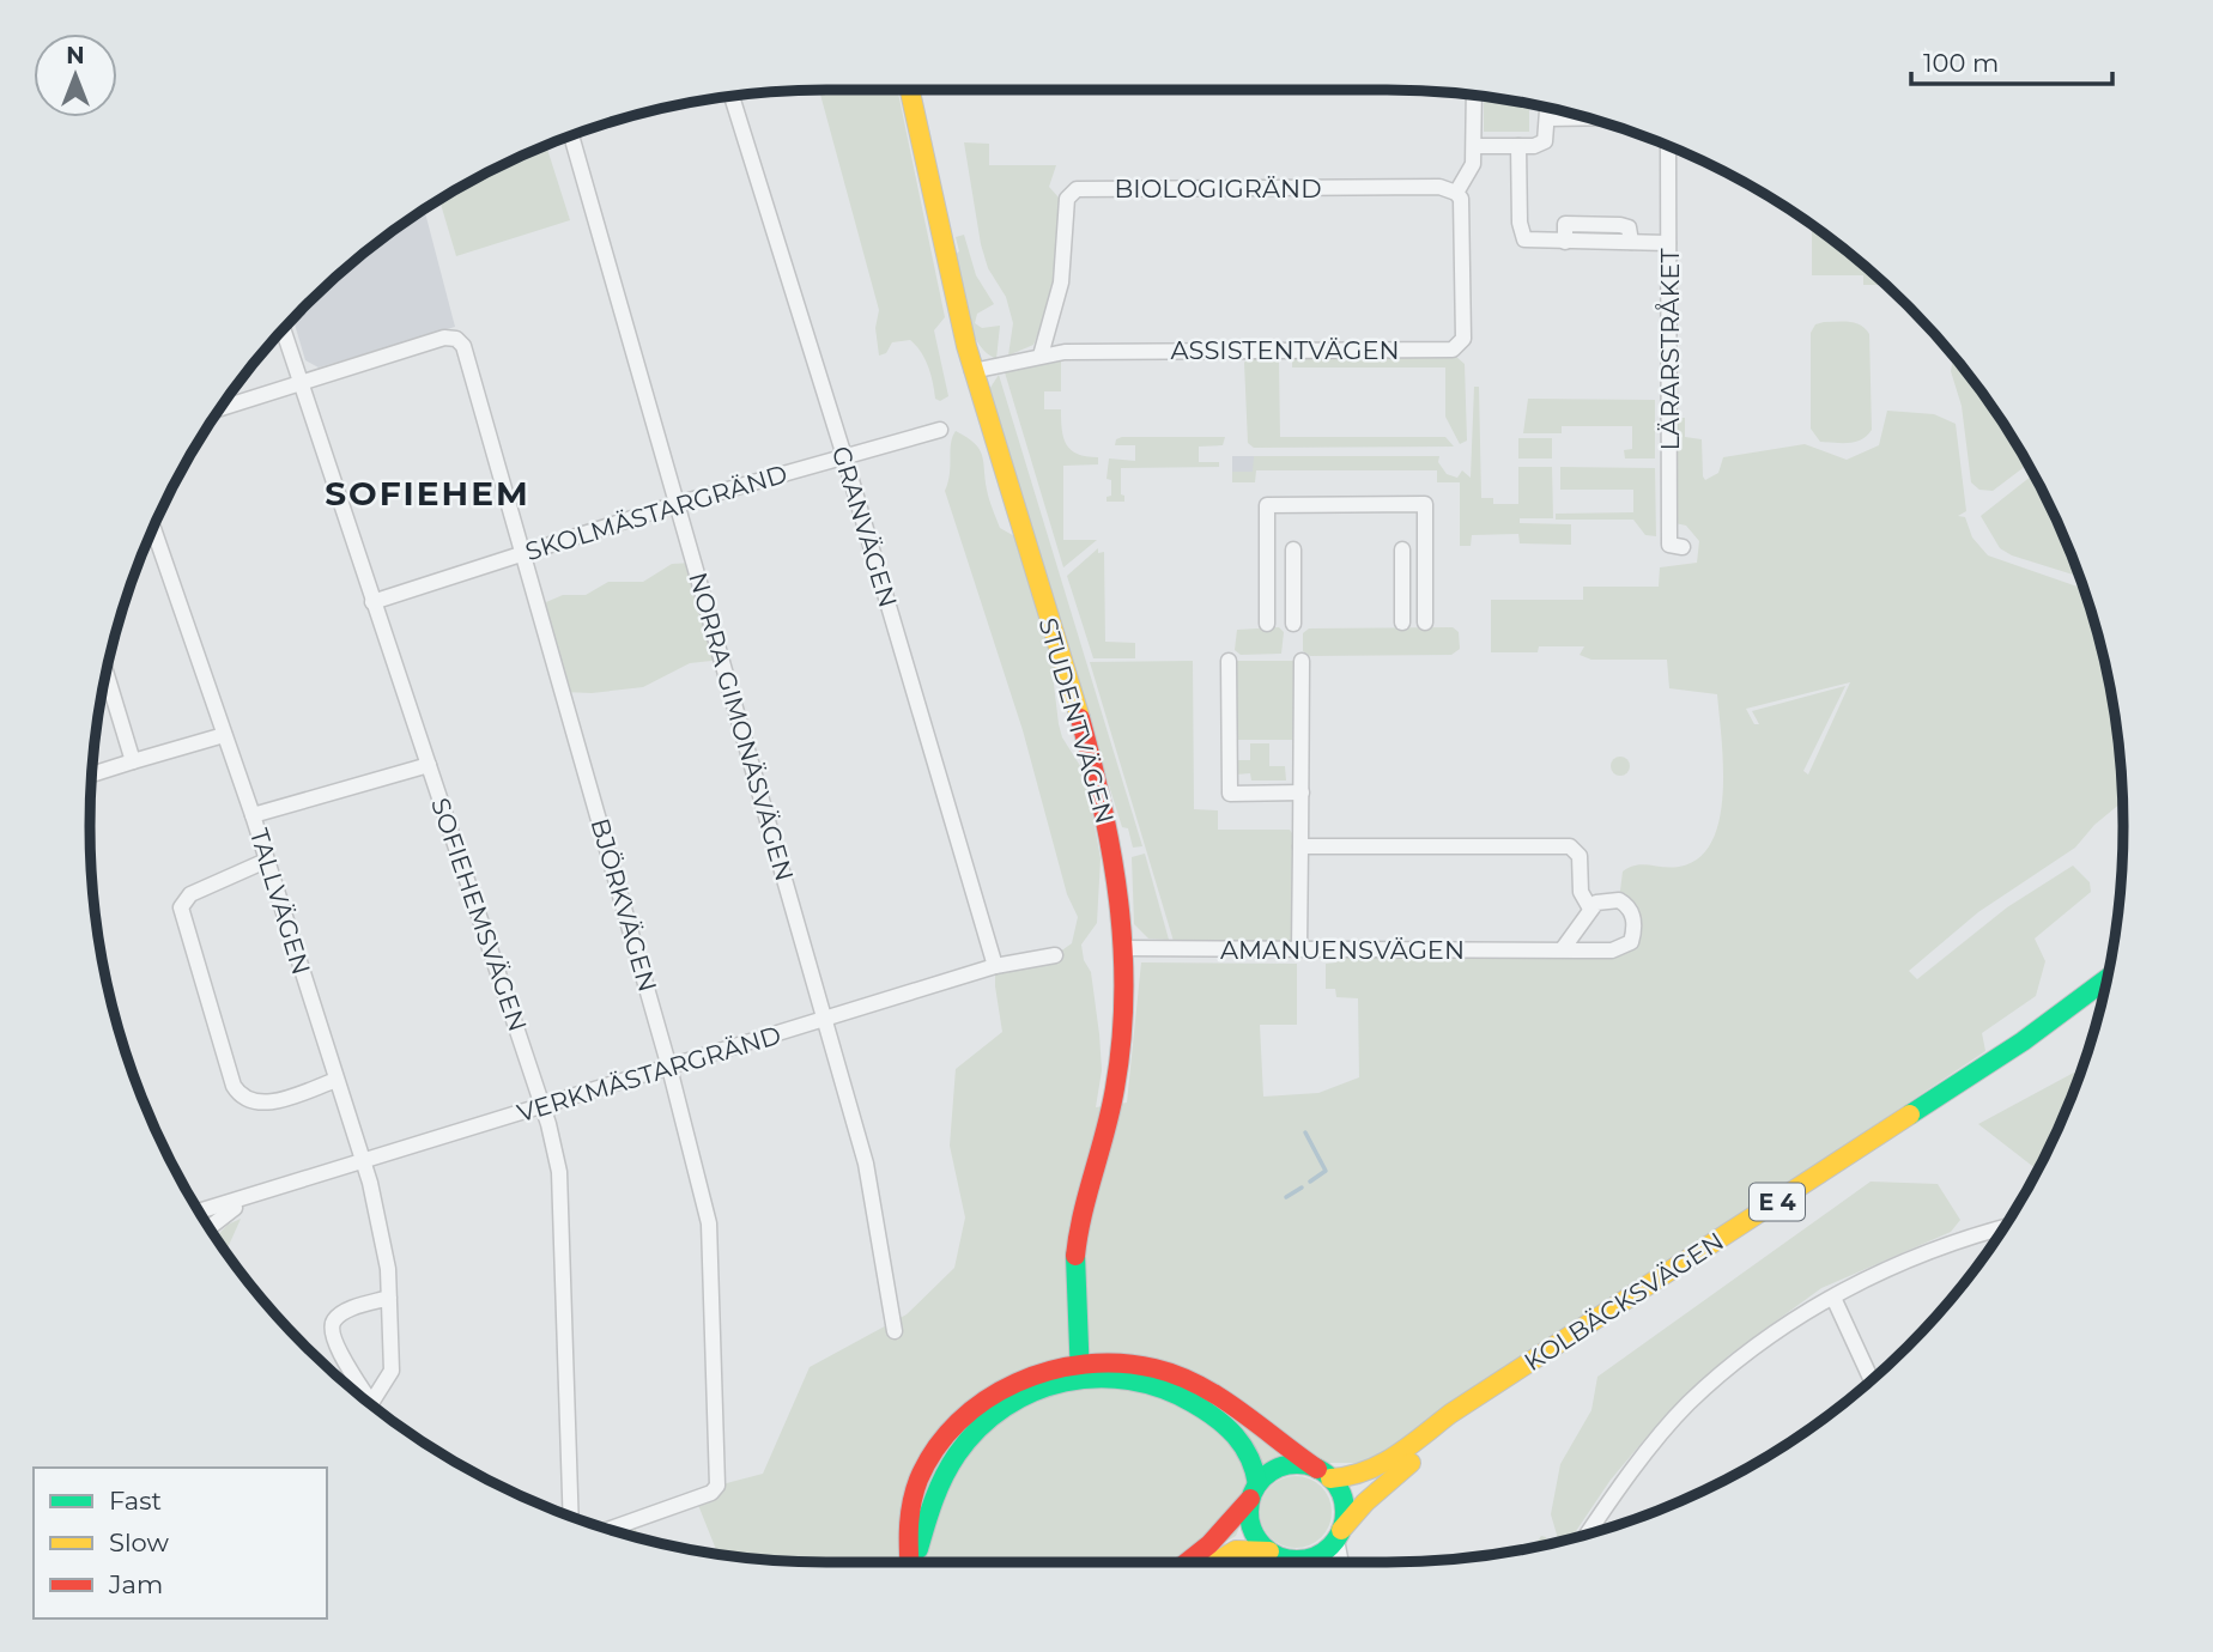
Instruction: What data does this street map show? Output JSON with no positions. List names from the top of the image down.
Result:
{
  "streets": {
    "main road": ["STUDENTVÄGEN", "E 4", "KOLBÄCKSVÄGEN"],
    "street": [
      "BIOLOGIGRÄND",
      "ASSISTENTVÄGEN",
      "LÄRARSTRÅKET",
      "SKOLMÄSTARGRÄND",
      "GRANVÄGEN",
      "NORRA GIMONÄSVÄGEN",
      "TALLVÄGEN",
      "BJÖRKVÄGEN",
      "SOFIEHEMSVÄGEN",
      "AMANUENSVÄGEN",
      "VERKMÄSTARGRÄND"
    ]
  },
  "crossings": [
    ["BIOLOGIGRÄND", "ASSISTENTVÄGEN"],
    ["ASSISTENTVÄGEN", "STUDENTVÄGEN"],
    ["SKOLMÄSTARGRÄND", "GRANVÄGEN"],
    ["SKOLMÄSTARGRÄND", "NORRA GIMONÄSVÄGEN"],
    ["SKOLMÄSTARGRÄND", "BJÖRKVÄGEN"],
    ["SKOLMÄSTARGRÄND", "SOFIEHEMSVÄGEN"],
    ["GRANVÄGEN", "VERKMÄSTARGRÄND"],
    ["STUDENTVÄGEN", "AMANUENSVÄGEN"],
    ["NORRA GIMONÄSVÄGEN", "VERKMÄSTARGRÄND"],
    ["TALLVÄGEN", "VERKMÄSTARGRÄND"],
    ["BJÖRKVÄGEN", "SOFIEHEMSVÄGEN"],
    ["BJÖRKVÄGEN", "VERKMÄSTARGRÄND"],
    ["SOFIEHEMSVÄGEN", "VERKMÄSTARGRÄND"],
    ["E 4", "KOLBÄCKSVÄGEN"]
  ],
  "districts": ["SOFIEHEM"],
  "legend": ["Fast", "Slow", "Jam"],
  "scale_bar": "100 m",
  "north": "top"
}
